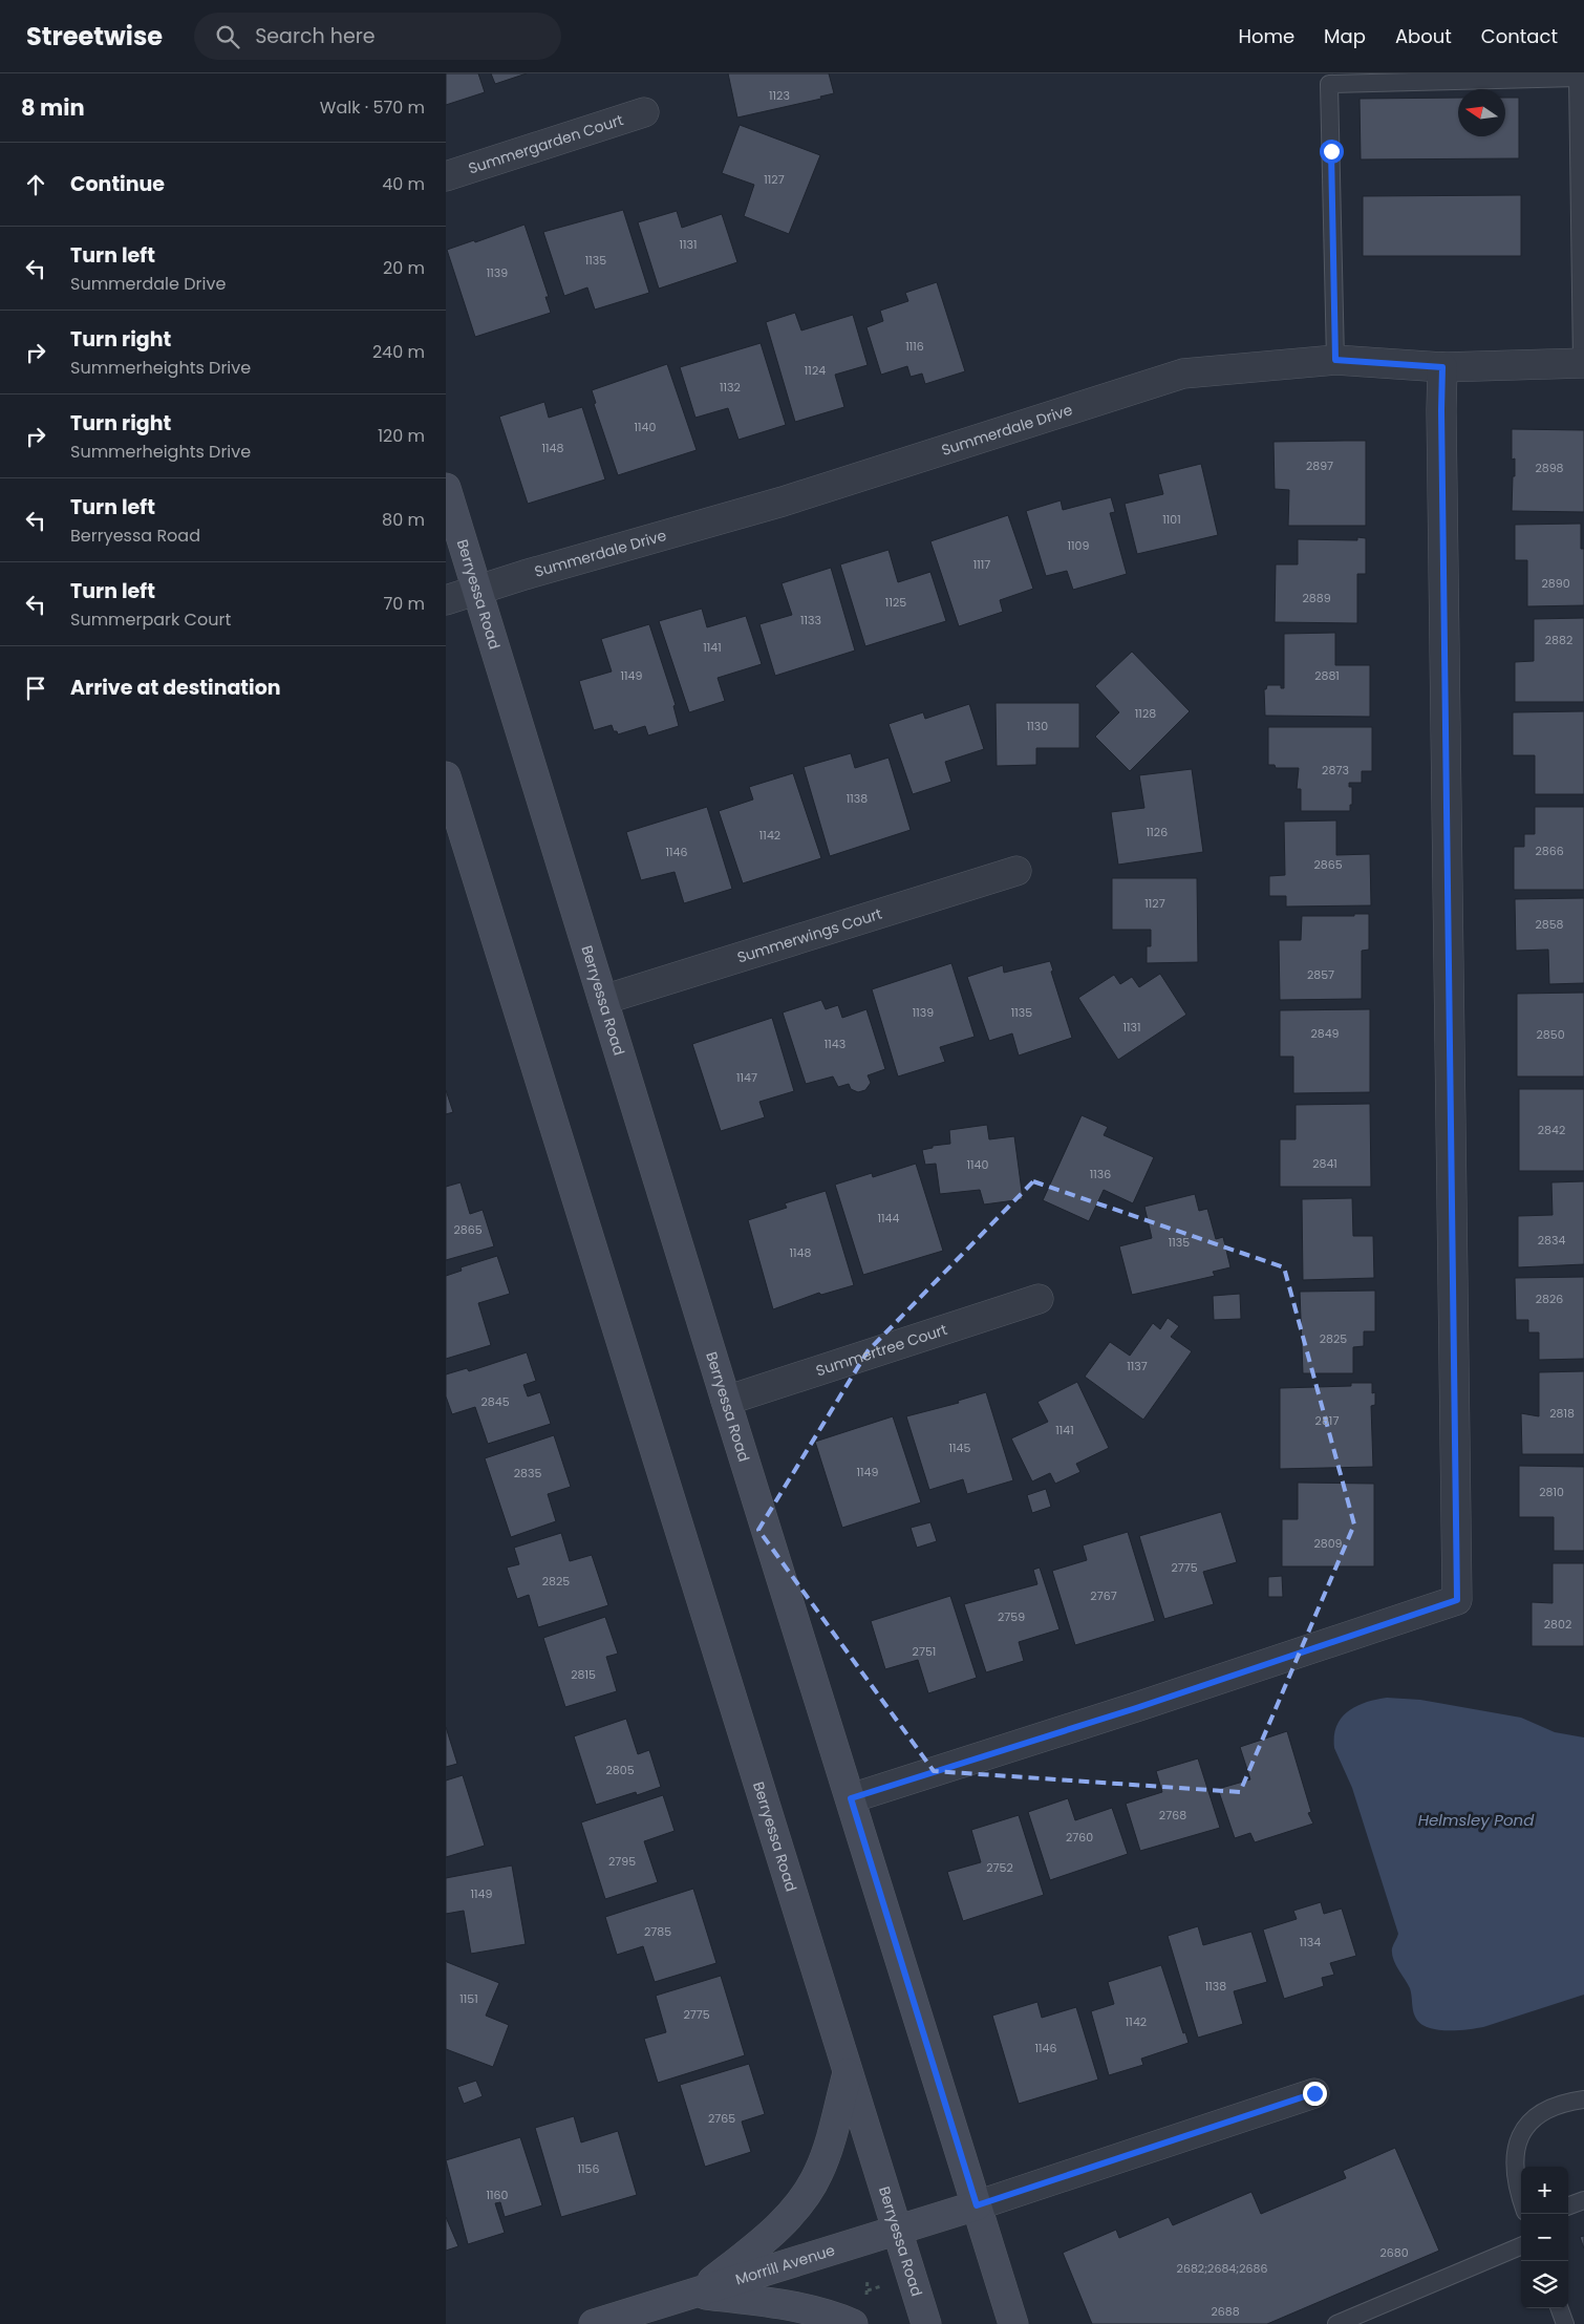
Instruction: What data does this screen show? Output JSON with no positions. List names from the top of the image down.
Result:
{
  "streets": {
    "main road": ["Berryessa Road", "Morrill Avenue"],
    "street": [
      "Summergarden Court",
      "Summerdale Drive",
      "Summerwings Court",
      "Summertree Court"
    ]
  },
  "crossings": [
    ["Summerdale Drive", "Berryessa Road"],
    ["Berryessa Road", "Summerwings Court"],
    ["Berryessa Road", "Summertree Court"],
    ["Berryessa Road", "Morrill Avenue"]
  ],
  "water": ["Helmsley Pond"],
  "house_numbers": [
    "1123",
    "1127",
    "1131",
    "1135",
    "1139",
    "1116",
    "1124",
    "1132",
    "1140",
    "1148",
    "2897",
    "2898",
    "1101",
    "1109",
    "1117",
    "2890",
    "2889",
    "1125",
    "1133",
    "2882",
    "1141",
    "1149",
    "2881",
    "1128",
    "1130",
    "2873",
    "1138",
    "1126",
    "1142",
    "2866",
    "1146",
    "2865",
    "1127",
    "2858",
    "2857",
    "1139",
    "1135",
    "1131",
    "2849",
    "2850",
    "1143",
    "1147",
    "2842",
    "2841",
    "1140",
    "1136",
    "1144",
    "2865",
    "2834",
    "1135",
    "1148",
    "2826",
    "2825",
    "1137",
    "2845",
    "2818",
    "2817",
    "1141",
    "1145",
    "1149",
    "2835",
    "2810",
    "2809",
    "2775",
    "2825",
    "2767",
    "2759",
    "2802",
    "2751",
    "2815",
    "2805",
    "2768",
    "2760",
    "2795",
    "2752",
    "1149",
    "2785",
    "1134",
    "1138",
    "1151",
    "2775",
    "1142",
    "1146",
    "2765",
    "1156",
    "1160",
    "2680",
    "2682;2684;2686",
    "2688"
  ],
  "north": "left",
  "page": {
    "header": "Streetwise",
    "search": "Search here",
    "nav": [
      "Home",
      "Map",
      "About",
      "Contact"
    ],
    "heading": ["8 min", "Walk · 570 m"],
    "list": [
      ["Continue", "40 m"],
      ["Turn left", "Summerdale Drive", "20 m"],
      ["Turn right", "Summerheights Drive", "240 m"],
      ["Turn right", "Summerheights Drive", "120 m"],
      ["Turn left", "Berryessa Road", "80 m"],
      ["Turn left", "Summerpark Court", "70 m"],
      "Arrive at destination"
    ],
    "map_buttons": ["+", "−"]
  }
}
